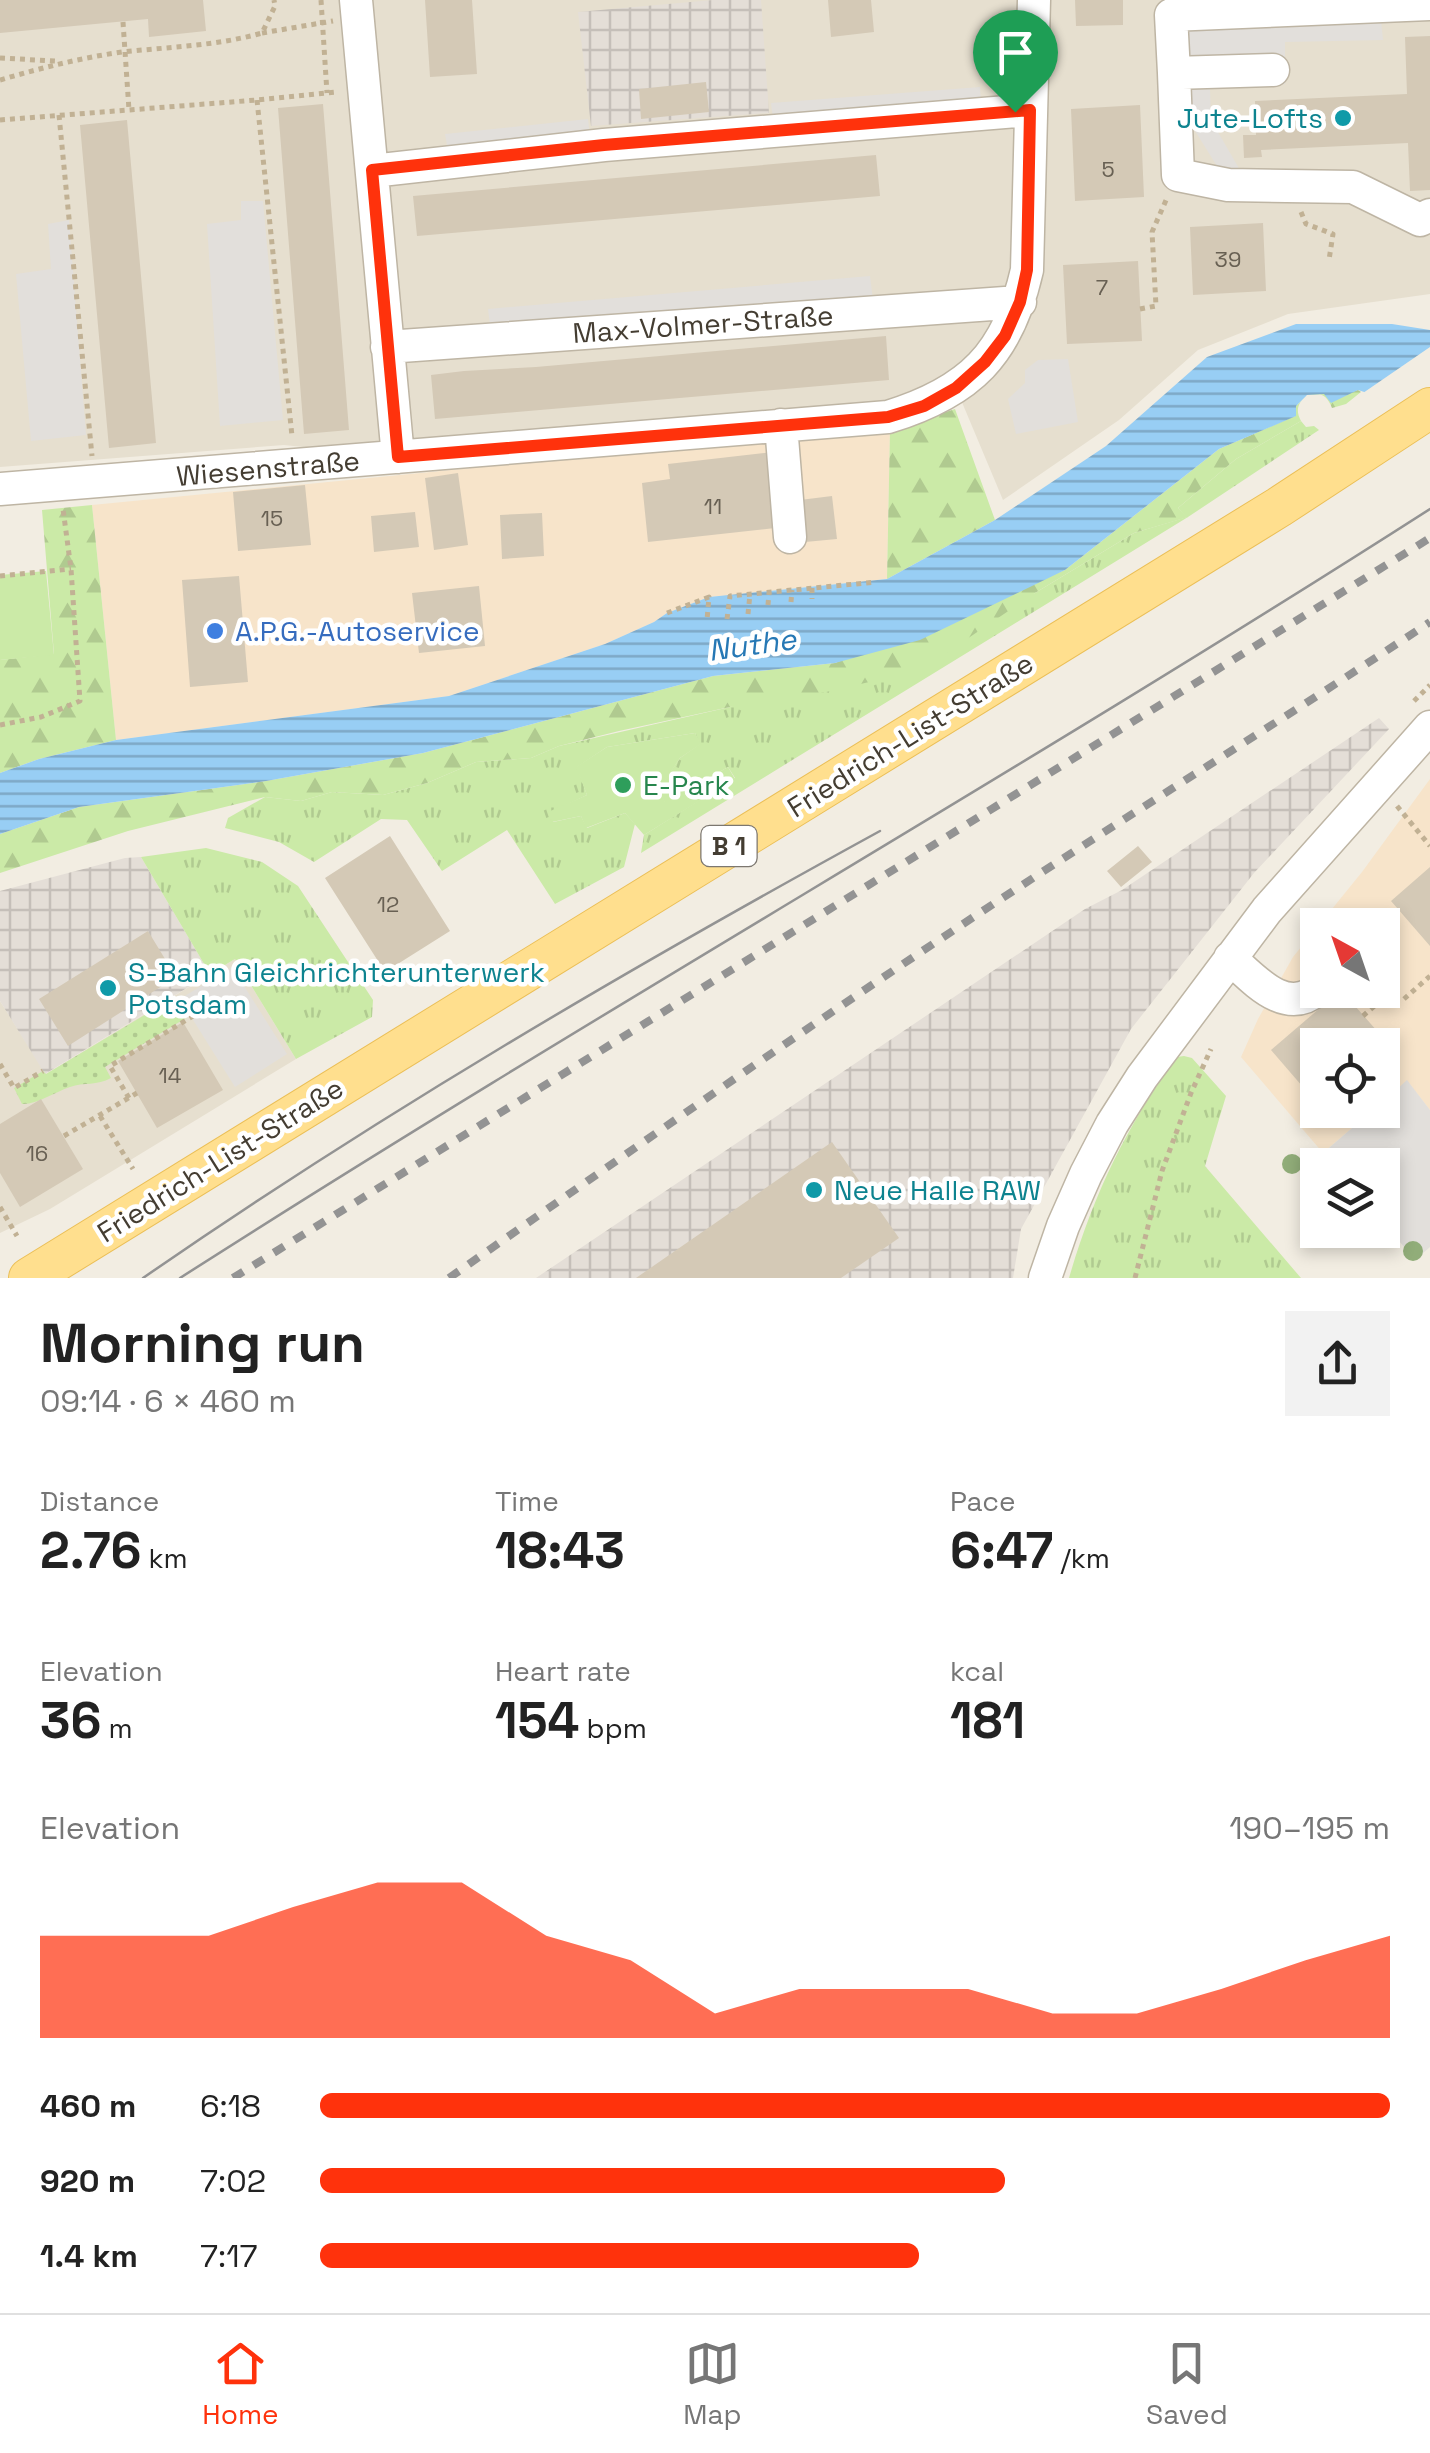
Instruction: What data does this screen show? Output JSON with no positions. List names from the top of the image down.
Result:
{
  "streets": {
    "main road": ["Friedrich-List-Straße", "B 1"],
    "street": ["Max-Volmer-Straße", "Wiesenstraße"]
  },
  "crossings": [
    ["Max-Volmer-Straße", "Wiesenstraße"]
  ],
  "water": ["Nuthe"],
  "places": [
    "Jute-Lofts",
    "A.P.G.-Autoservice",
    "E-Park",
    "S-Bahn Gleichrichterunterwerk Potsdam",
    "Neue Halle RAW"
  ],
  "house_numbers": [
    "5",
    "39",
    "7",
    "11",
    "15",
    "12",
    "14",
    "16"
  ],
  "north": "top left",
  "page": {
    "heading": ["Morning run", "09:14 · 6 × 460 m"],
    "stats": [
      ["Distance", "2.76 km"],
      ["Time", "18:43"],
      ["Pace", "6:47 /km"],
      ["Elevation", "36 m"],
      ["Heart rate", "154 bpm"],
      ["kcal", "181"]
    ],
    "chart": ["Elevation", "190–195 m"],
    "list": [
      {
        "name": "460 m",
        "note": "6:18"
      },
      {
        "name": "920 m",
        "note": "7:02"
      },
      {
        "name": "1.4 km",
        "note": "7:17"
      }
    ],
    "tabs": ["Home", "Map", "Saved"]
  }
}
